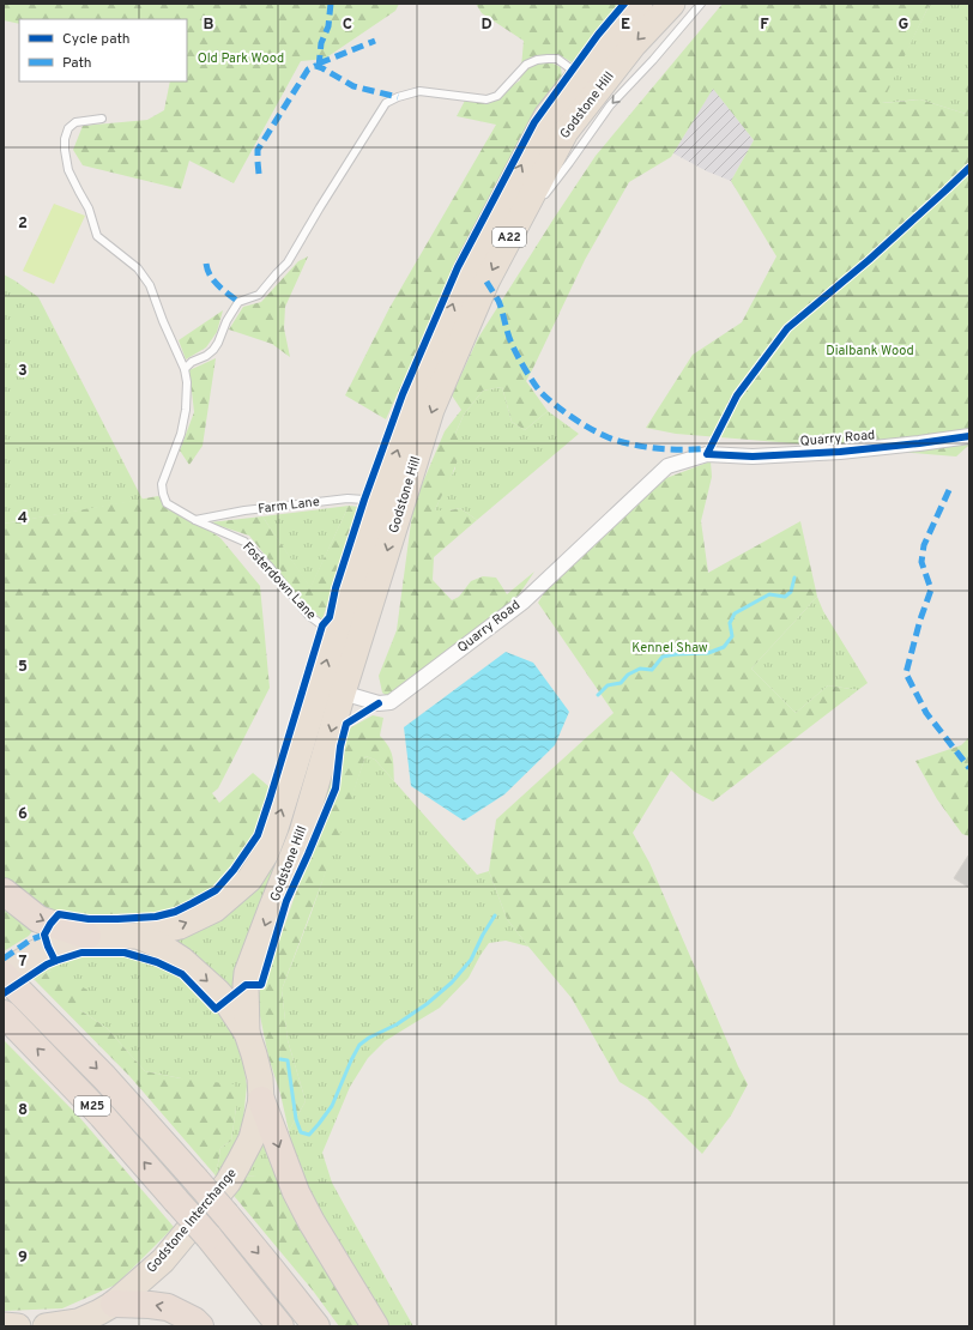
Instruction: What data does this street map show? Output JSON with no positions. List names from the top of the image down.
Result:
{
  "streets": {
    "highway": [
      "Godstone Hill",
      "A22",
      "M25",
      "Godstone Interchange"
    ],
    "street": ["Quarry Road"],
    "lane": ["Farm Lane", "Fosterdown Lane"]
  },
  "crossings": [
    ["Godstone Hill", "Quarry Road"],
    ["Godstone Hill", "Farm Lane"],
    ["Godstone Hill", "Fosterdown Lane"],
    ["Godstone Hill", "Godstone Interchange"],
    ["Farm Lane", "Fosterdown Lane"],
    ["M25", "Godstone Interchange"]
  ],
  "parks": ["Old Park Wood", "Dialbank Wood", "Kennel Shaw"],
  "legend": ["Cycle path", "Path"],
  "grid": {
    "columns": [
      "B",
      "C",
      "D",
      "E",
      "F",
      "G"
    ],
    "rows": [
      "2",
      "3",
      "4",
      "5",
      "6",
      "7",
      "8",
      "9"
    ]
  }
}
